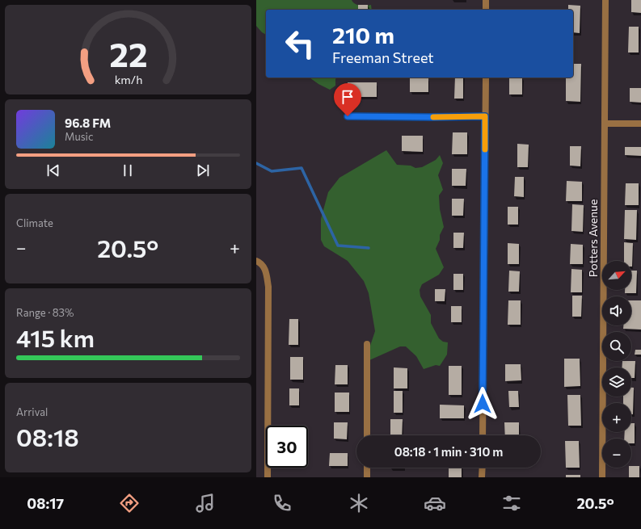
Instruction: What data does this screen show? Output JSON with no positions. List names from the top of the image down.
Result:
{
  "streets": {
    "street": ["Potters Avenue"]
  },
  "north": "top right",
  "page": {
    "turn": ["210 m", "Freeman Street"],
    "song": ["96.8 FM", "Music"],
    "tile": [
      "Climate",
      ["Range · 83%", "415 km"],
      ["Arrival", "08:18"]
    ],
    "heat": ["−", "20.5°", "+"],
    "map_buttons": ["+", "−"],
    "limit": "30",
    "trip": "08:18 · 1 min · 310 m",
    "tabs": ["08:17", "20.5°"],
    "gauge": ["22", "km/h"]
  }
}
